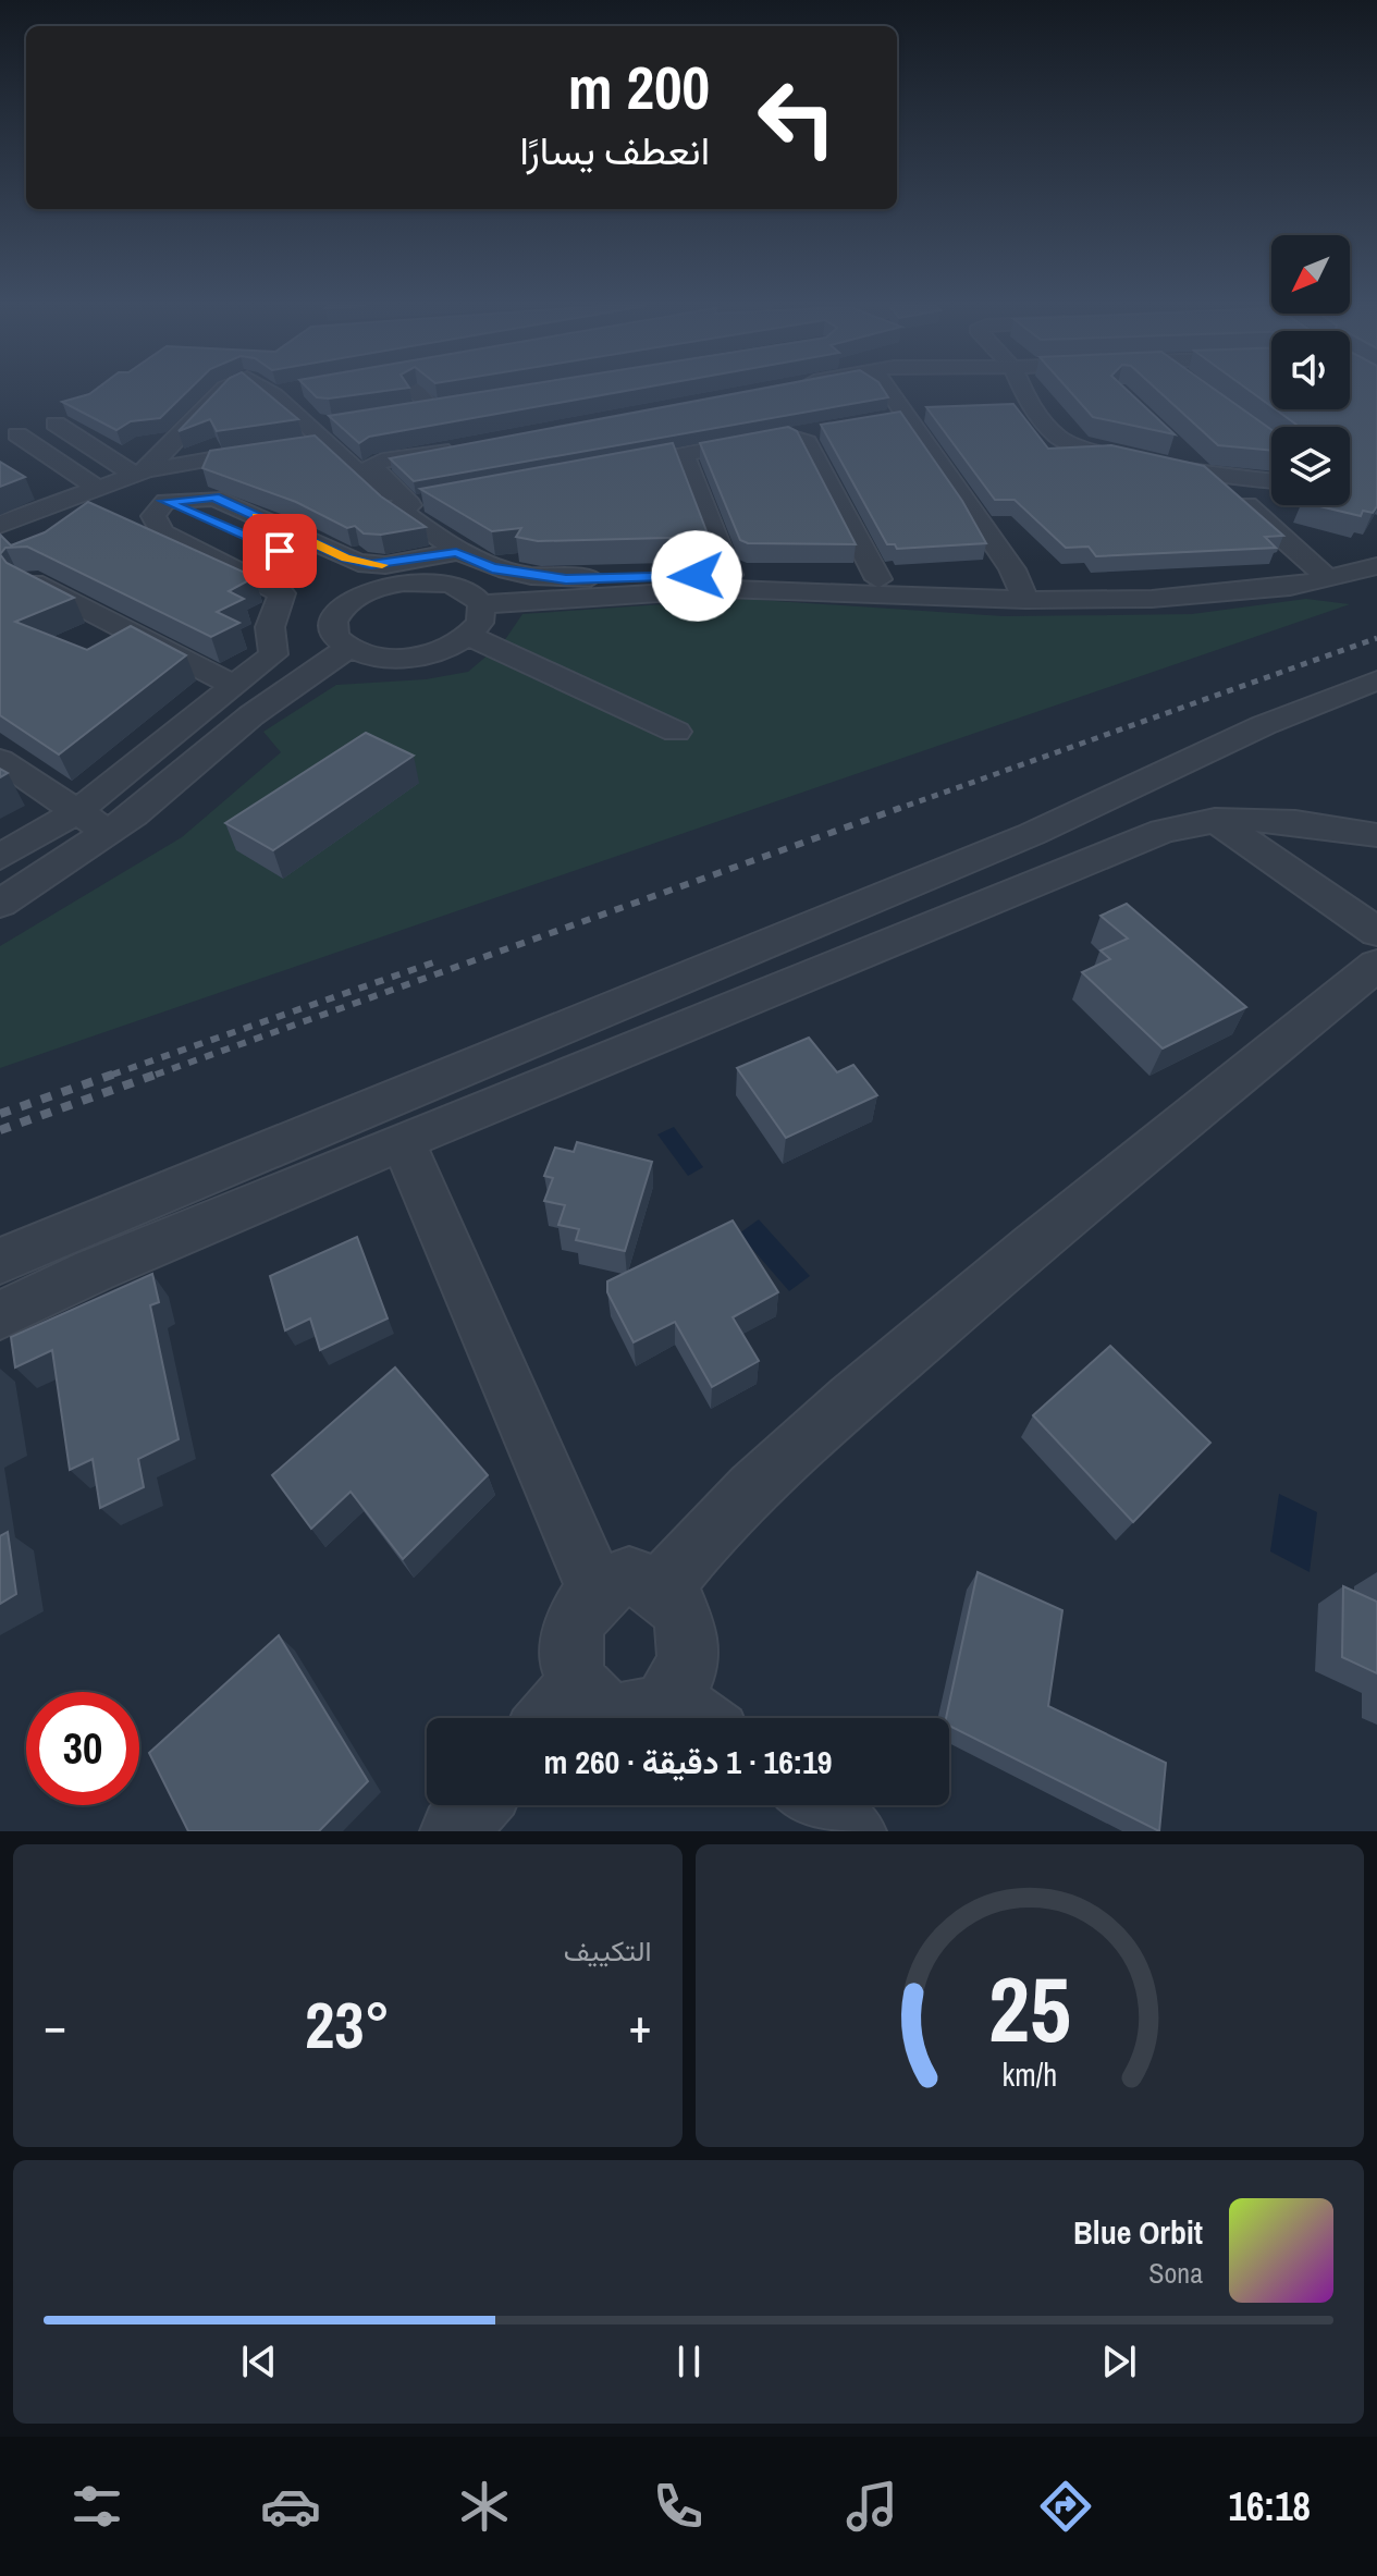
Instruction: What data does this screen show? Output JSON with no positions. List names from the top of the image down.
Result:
{
  "north": "bottom left",
  "page": {
    "turn": ["200 m", "انعطف يسارًا"],
    "limit": "30",
    "trip": "16:19 · 1 دقيقة · 260 m",
    "tile": "التكييف",
    "heat": ["−", "23°", "+"],
    "song": ["Blue Orbit", "Sona"],
    "tabs": "16:18",
    "gauge": ["25", "km/h"]
  }
}
